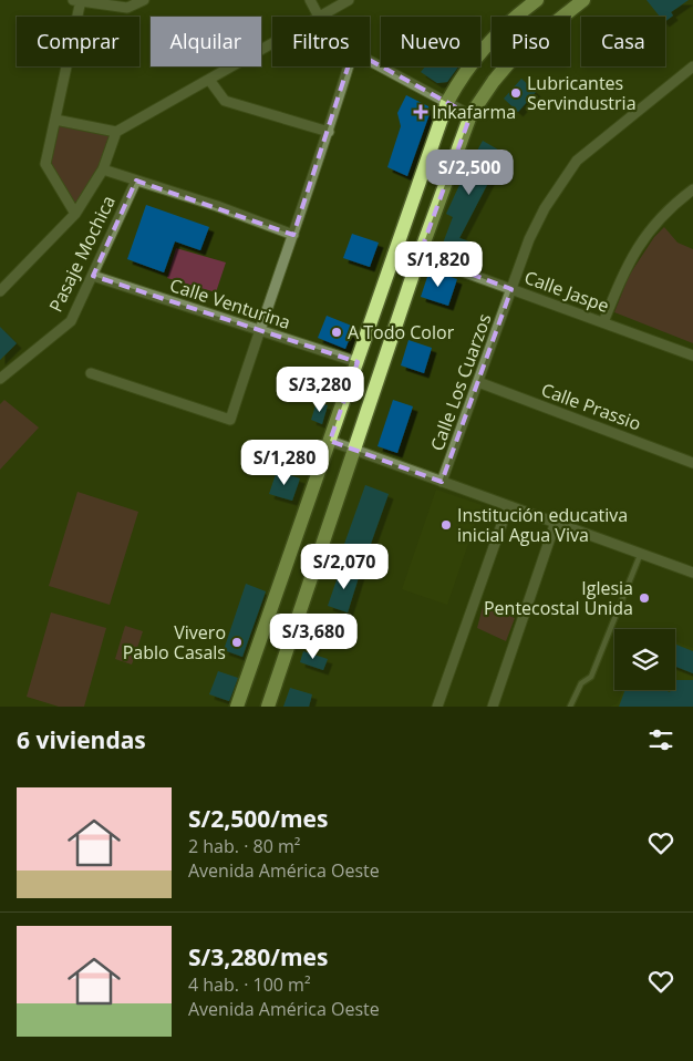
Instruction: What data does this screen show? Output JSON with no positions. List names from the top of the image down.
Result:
{
  "streets": {
    "street": [
      "Pasaje Mochica",
      "Calle Jaspe",
      "Calle Venturina",
      "Calle Los Cuarzos",
      "Calle Prassio"
    ]
  },
  "crossings": [
    ["Pasaje Mochica", "Calle Venturina"],
    ["Calle Jaspe", "Calle Los Cuarzos"],
    ["Calle Los Cuarzos", "Calle Prassio"]
  ],
  "places": {
    "other": [
      "Lubricantes Servindustria",
      "A Todo Color",
      "Institución educativa inicial Agua Viva",
      "Iglesia Pentecostal Unida",
      "Vivero Pablo Casals"
    ],
    "health": ["Inkafarma"]
  },
  "page": {
    "chip": [
      "Comprar",
      "Alquilar",
      "Filtros",
      "Nuevo",
      "Piso",
      "Casa"
    ],
    "price": [
      "S/2,500",
      "S/1,820",
      "S/3,280",
      "S/1,280",
      "S/2,070",
      "S/3,680"
    ],
    "heading": "6 viviendas",
    "list": [
      {
        "name": "S/2,500/mes",
        "note": "2 hab. · 80 m² · Avenida América Oeste"
      },
      {
        "name": "S/3,280/mes",
        "note": "4 hab. · 100 m² · Avenida América Oeste"
      }
    ]
  }
}
